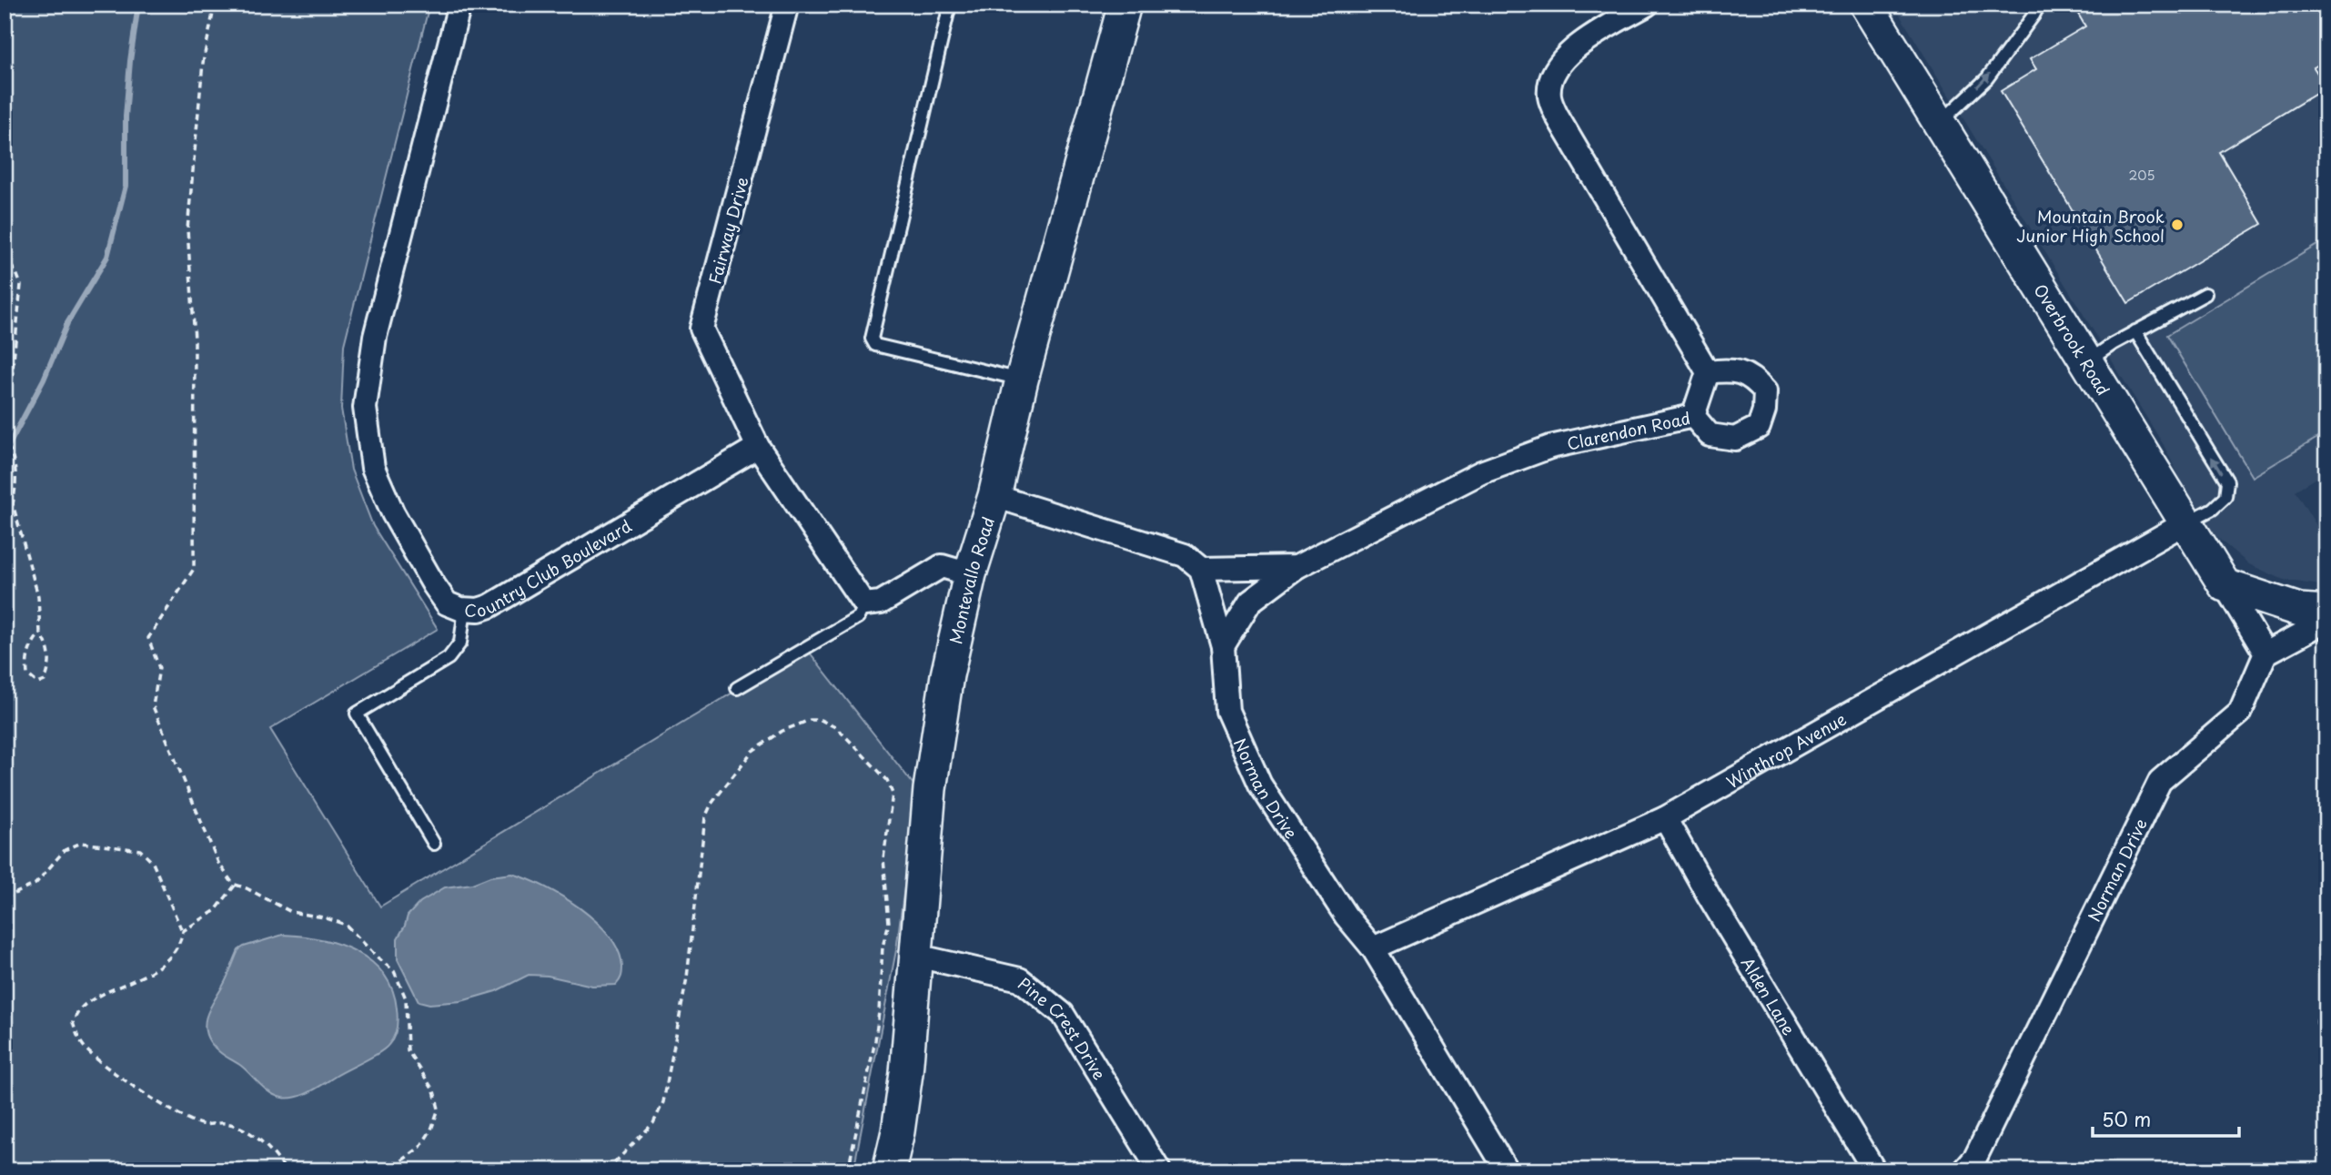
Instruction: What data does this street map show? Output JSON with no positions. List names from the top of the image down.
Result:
{
  "streets": {
    "main road": ["Overbrook Road", "Montevallo Road"],
    "street": [
      "Fairway Drive",
      "Clarendon Road",
      "Country Club Boulevard",
      "Winthrop Avenue",
      "Norman Drive",
      "Alden Lane",
      "Pine Crest Drive"
    ]
  },
  "crossings": [
    ["Fairway Drive", "Country Club Boulevard"],
    ["Overbrook Road", "Winthrop Avenue"],
    ["Clarendon Road", "Norman Drive"],
    ["Montevallo Road", "Pine Crest Drive"],
    ["Winthrop Avenue", "Norman Drive"],
    ["Winthrop Avenue", "Alden Lane"]
  ],
  "places": ["Mountain Brook Junior High School"],
  "house_numbers": ["205"],
  "scale_bar": "50 m"
}
